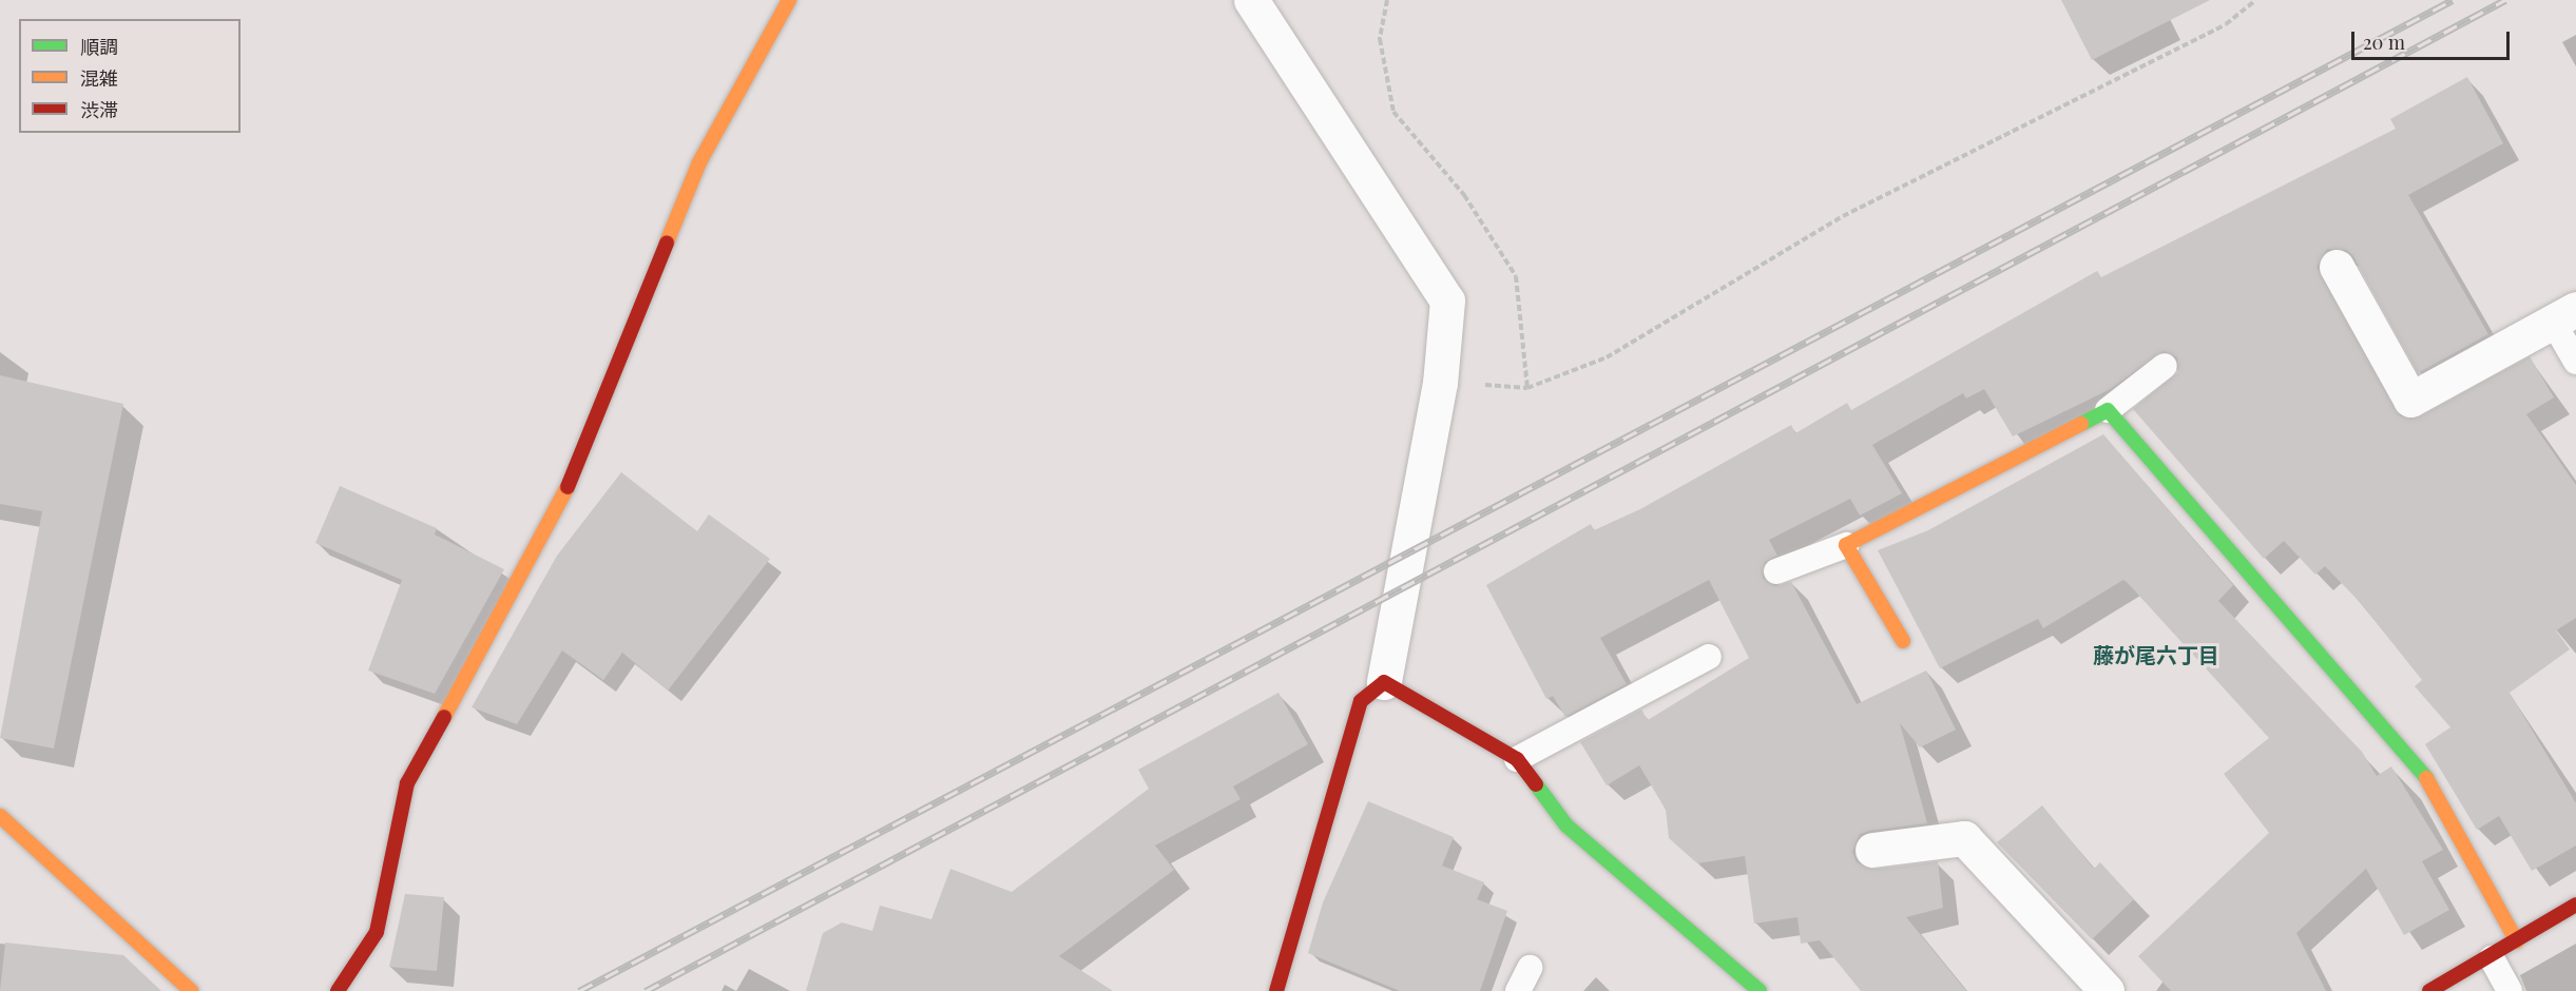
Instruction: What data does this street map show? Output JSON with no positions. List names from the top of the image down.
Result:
{
  "districts": ["藤が尾六丁目"],
  "legend": ["順調", "混雑", "渋滞"],
  "scale_bar": "20 m"
}
